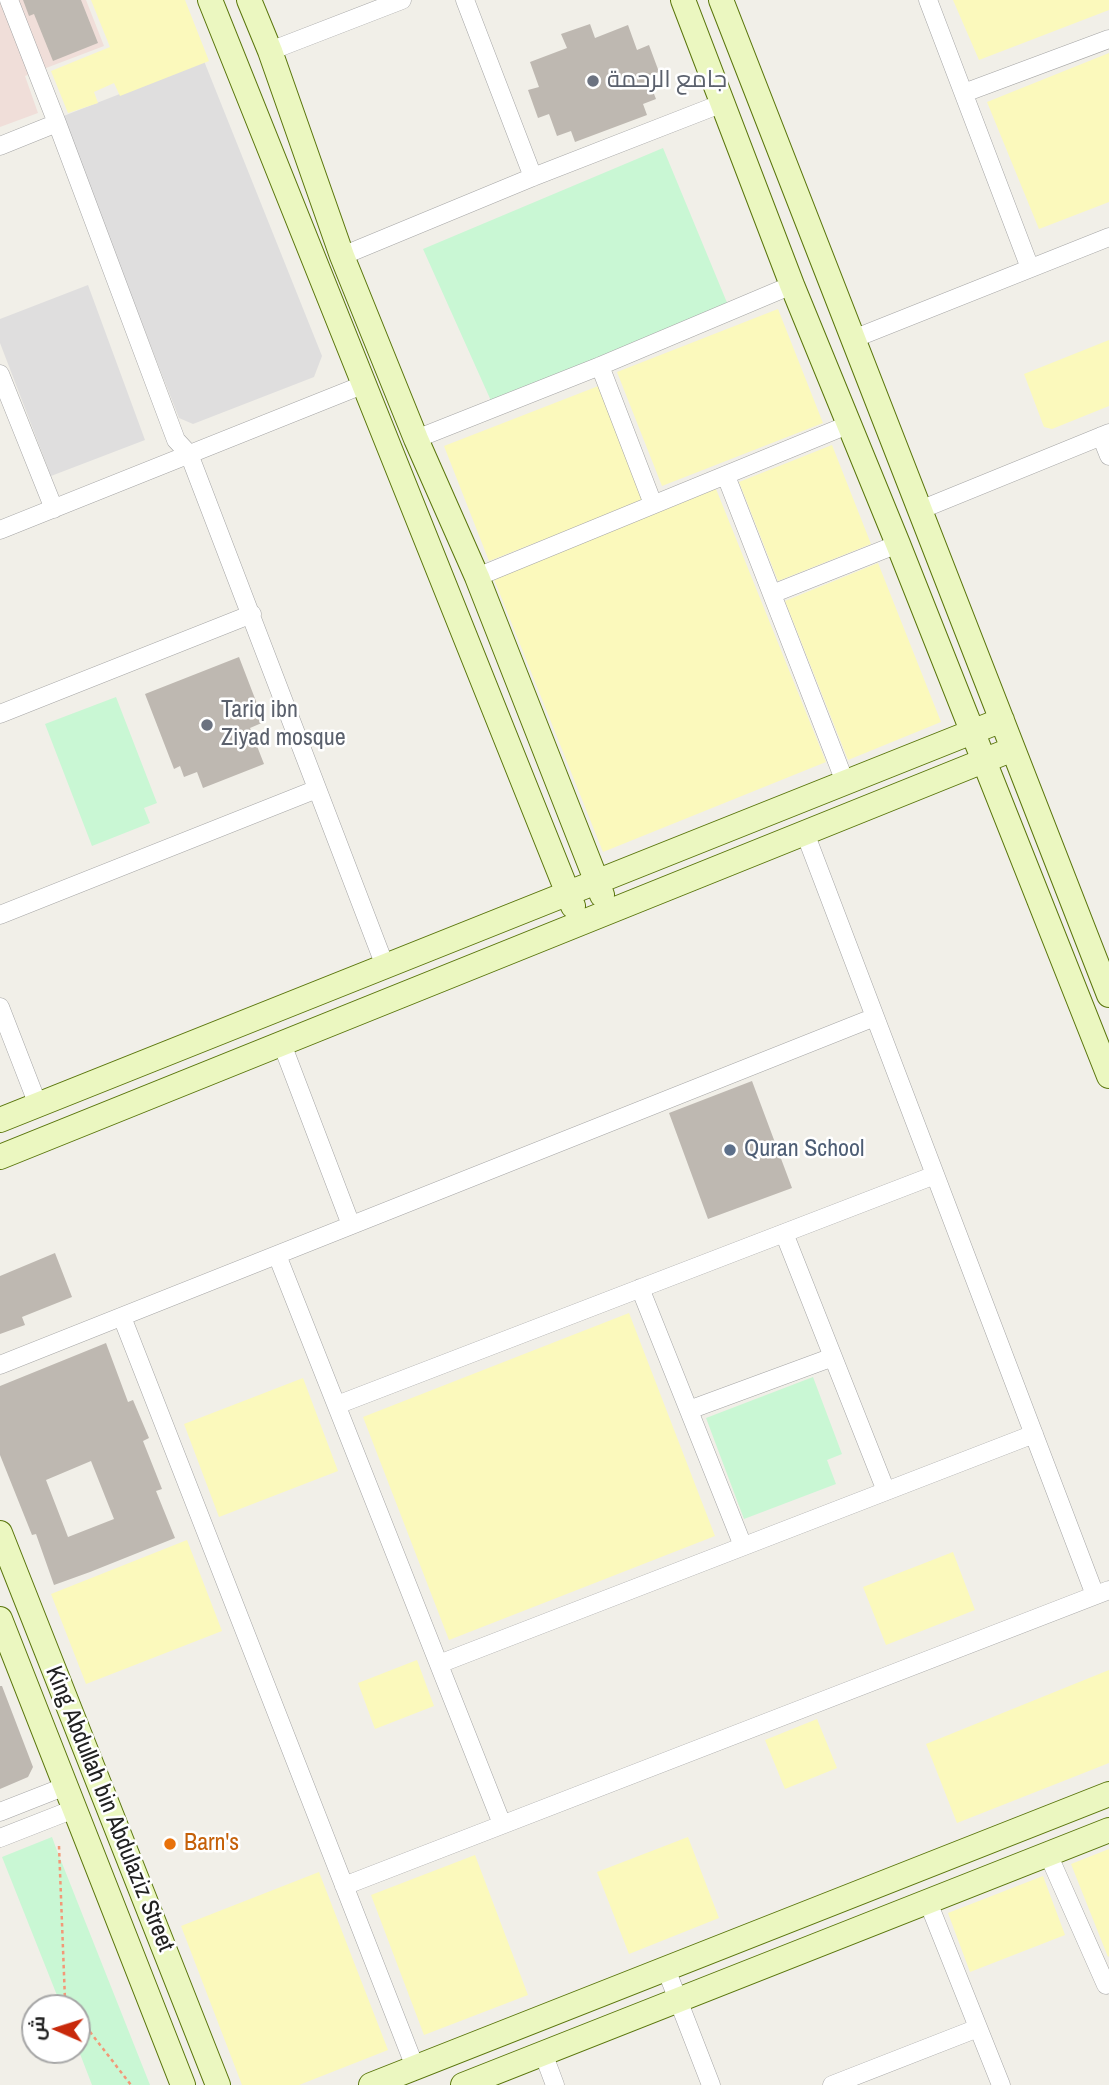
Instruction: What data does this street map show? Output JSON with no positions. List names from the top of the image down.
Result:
{
  "streets": {
    "main road": ["King Abdullah bin Abdulaziz Street"]
  },
  "places": [
    "جامع الرحمة",
    "Tariq ibn Ziyad mosque",
    "Quran School",
    "Barn's"
  ],
  "north": "left"
}
